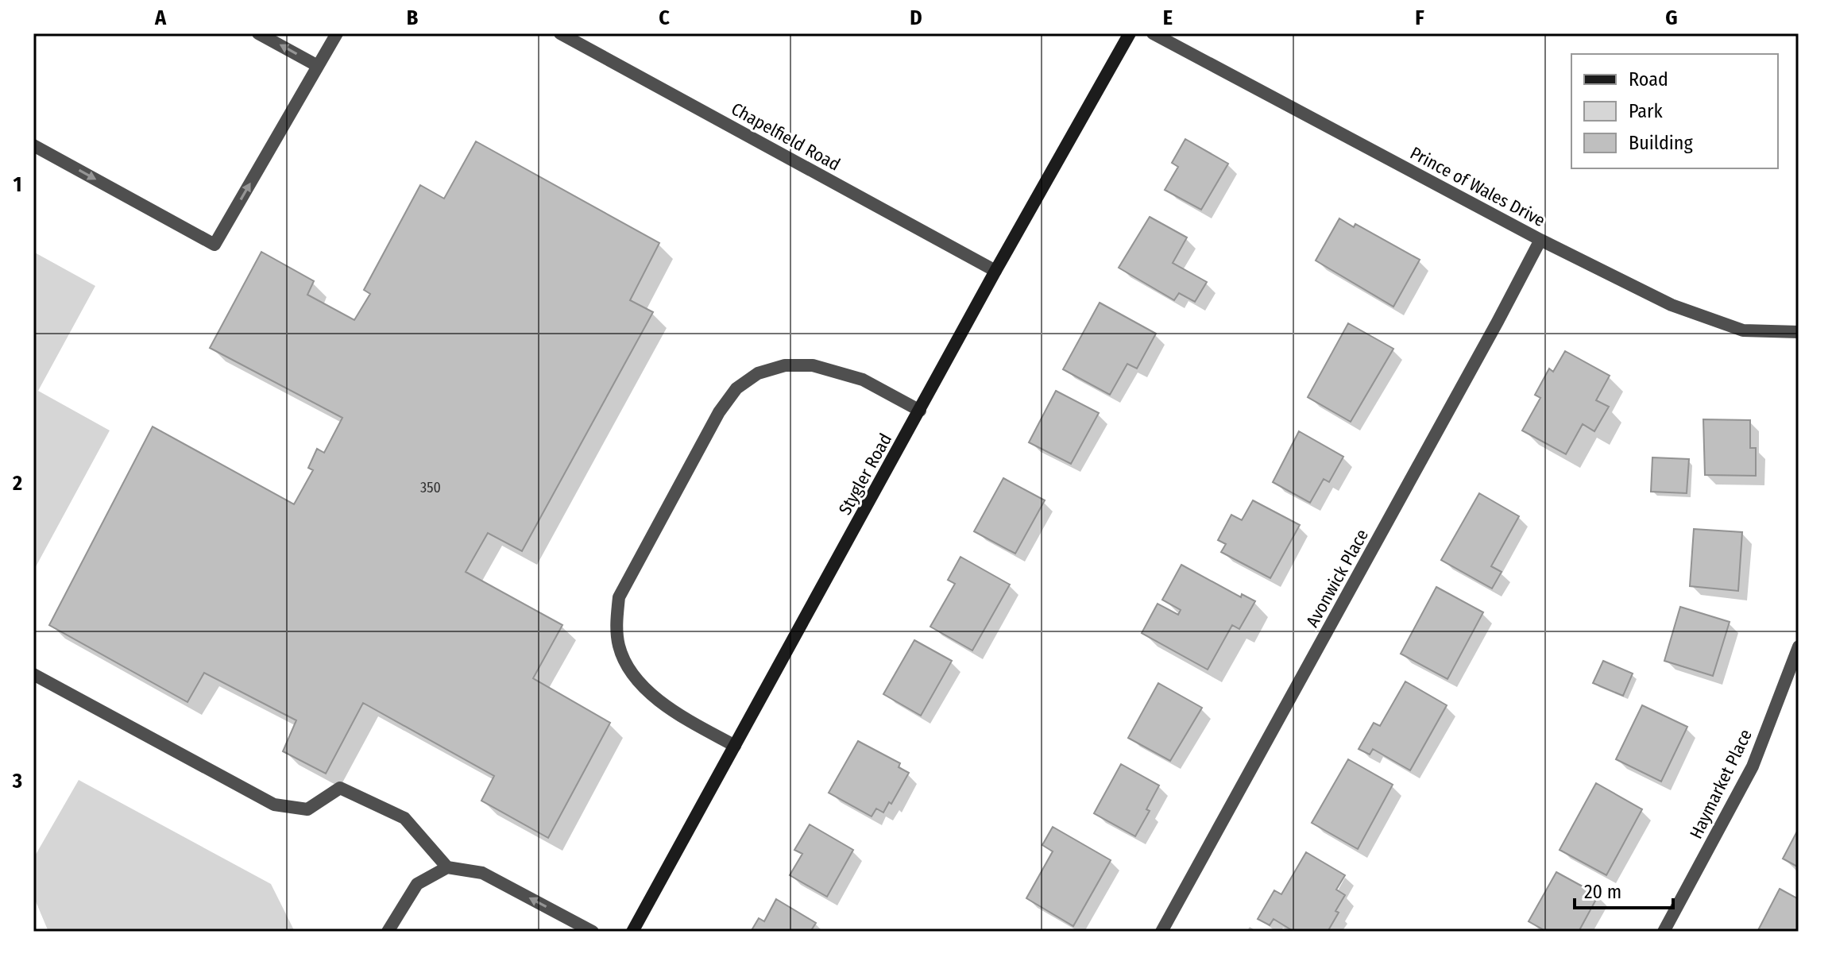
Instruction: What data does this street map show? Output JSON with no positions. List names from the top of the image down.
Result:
{
  "streets": {
    "main road": ["Stygler Road"],
    "street": [
      "Chapelfield Road",
      "Prince of Wales Drive",
      "Avonwick Place",
      "Haymarket Place"
    ]
  },
  "crossings": [
    ["Chapelfield Road", "Stygler Road"],
    ["Prince of Wales Drive", "Avonwick Place"]
  ],
  "house_numbers": ["350"],
  "legend": ["Road", "Park", "Building"],
  "scale_bar": "20 m",
  "grid": {
    "columns": [
      "A",
      "B",
      "C",
      "D",
      "E",
      "F",
      "G"
    ],
    "rows": ["1", "2", "3"]
  }
}
